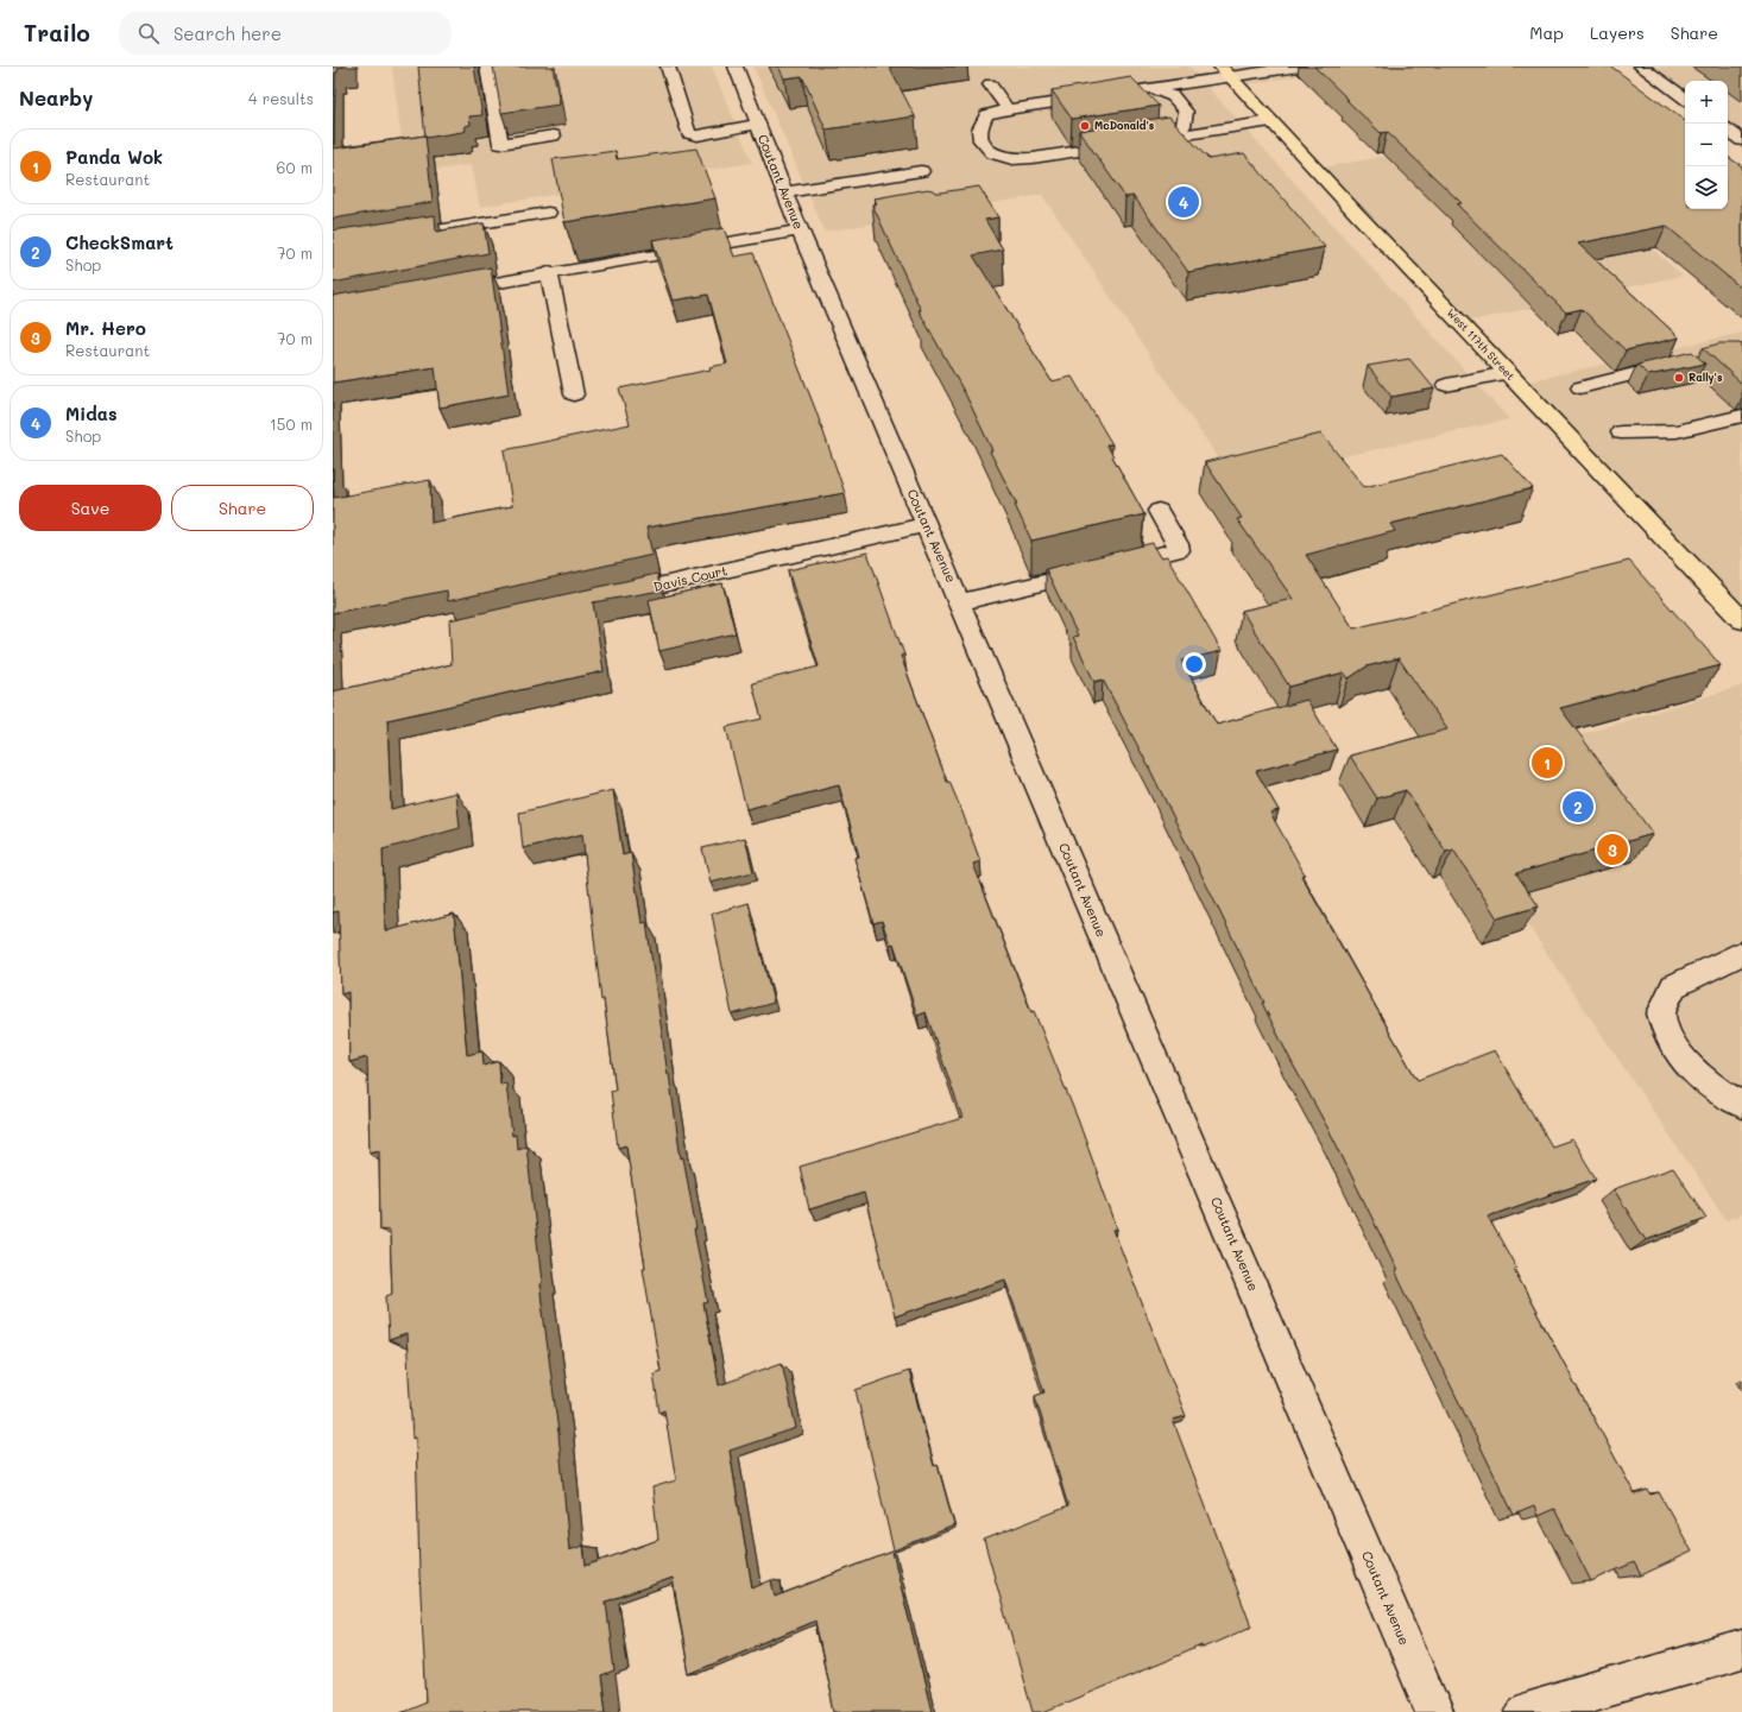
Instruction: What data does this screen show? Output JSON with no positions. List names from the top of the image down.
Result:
{
  "streets": {
    "main road": ["West 117th Street"],
    "street": ["Coutant Avenue", "Davis Court"]
  },
  "crossings": [
    ["Coutant Avenue", "Davis Court"]
  ],
  "places": ["McDonald's", "Rally's"],
  "page": {
    "header": "Trailo",
    "search": "Search here",
    "nav": ["Map", "Layers", "Share"],
    "heading": ["Nearby", "4 results"],
    "map_buttons": ["+", "−"],
    "list": [
      {
        "mark": "1",
        "name": "Panda Wok",
        "note": "Restaurant",
        "value": "60 m"
      },
      {
        "mark": "2",
        "name": "CheckSmart",
        "note": "Shop",
        "value": "70 m"
      },
      {
        "mark": "3",
        "name": "Mr. Hero",
        "note": "Restaurant",
        "value": "70 m"
      },
      {
        "mark": "4",
        "name": "Midas",
        "note": "Shop",
        "value": "150 m"
      }
    ],
    "pins": [
      "4",
      "1",
      "2",
      "3"
    ],
    "buttons": ["Save", "Share"]
  }
}
